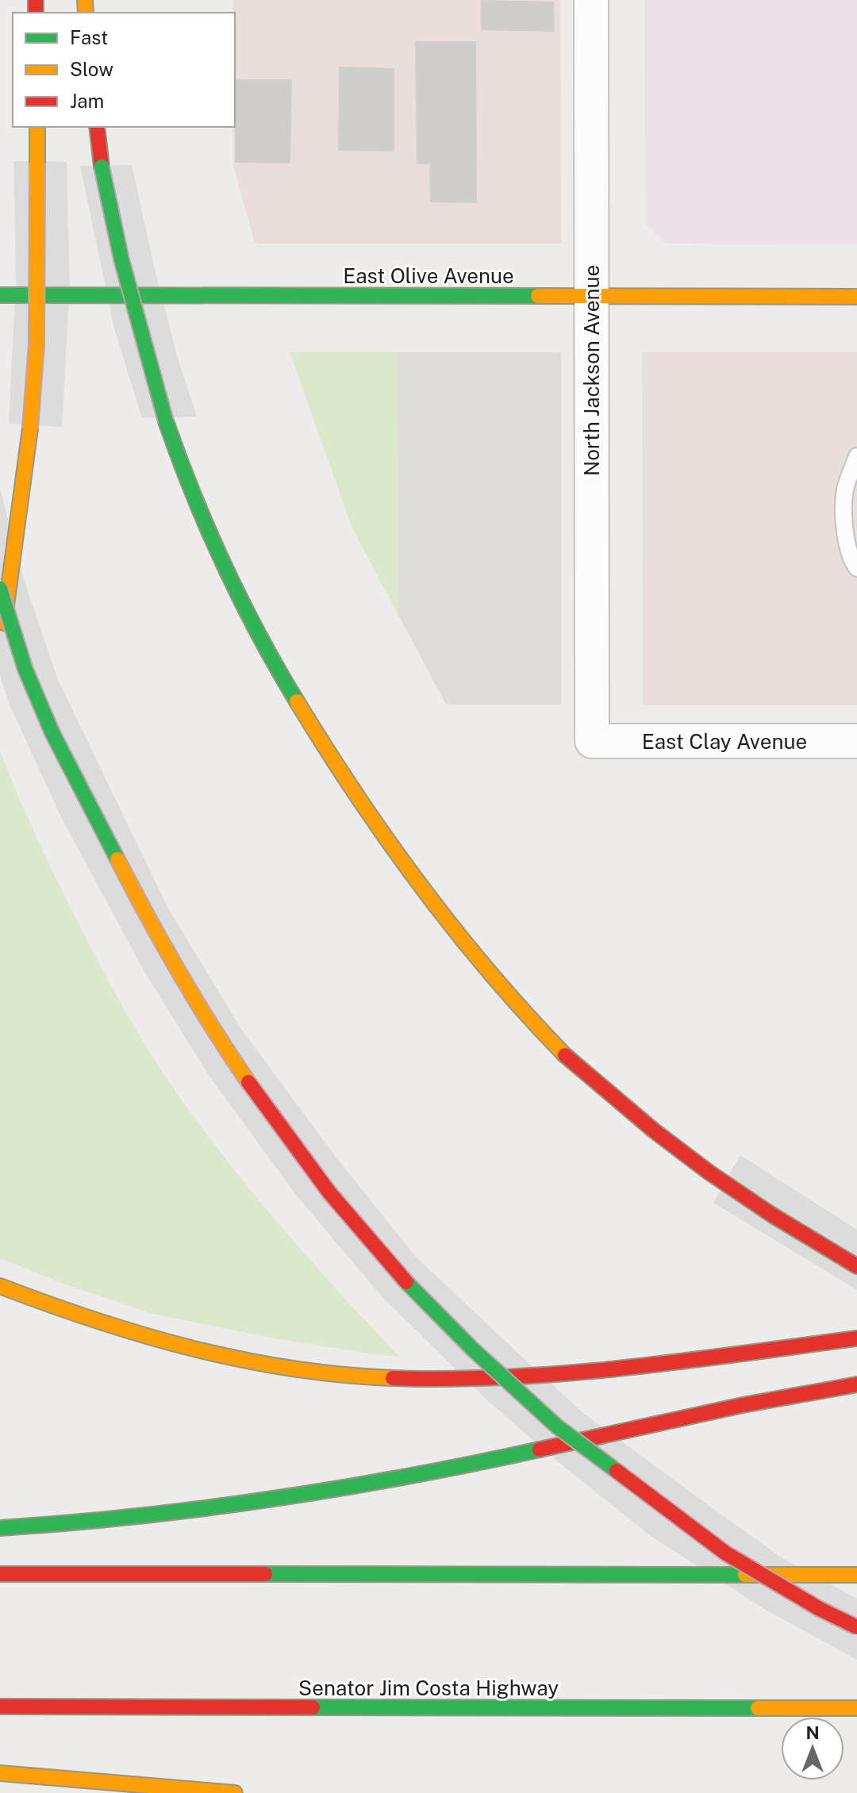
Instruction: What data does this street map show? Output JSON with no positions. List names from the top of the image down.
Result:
{
  "streets": {
    "main road": ["East Olive Avenue", "Senator Jim Costa Highway"],
    "street": ["North Jackson Avenue", "East Clay Avenue"]
  },
  "crossings": [
    ["East Olive Avenue", "North Jackson Avenue"],
    ["North Jackson Avenue", "East Clay Avenue"]
  ],
  "legend": ["Fast", "Slow", "Jam"],
  "north": "top"
}
